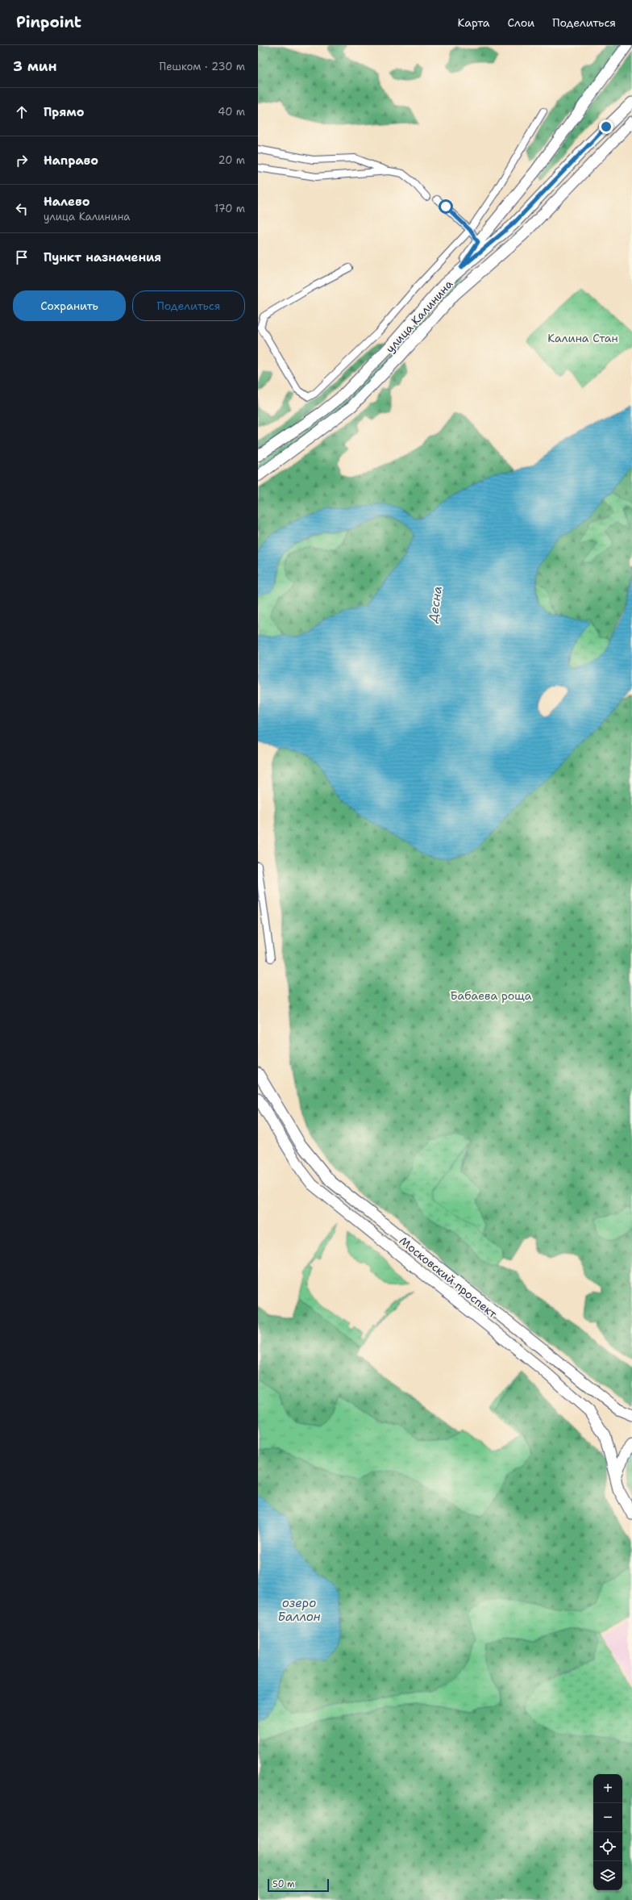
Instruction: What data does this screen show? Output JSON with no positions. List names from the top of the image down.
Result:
{
  "streets": {
    "main road": ["улица Калинина", "Московский проспект"]
  },
  "water": ["Десна", "озеро Баллон"],
  "parks": ["Калина Стан", "Бабаева роща"],
  "scale_bar": "50 m",
  "page": {
    "header": "Pinpoint",
    "nav": ["Карта", "Слои", "Поделиться"],
    "heading": ["3 мин", "Пешком · 230 m"],
    "list": [
      ["Прямо", "40 m"],
      ["Направо", "20 m"],
      ["Налево", "улица Калинина", "170 m"],
      "Пункт назначения"
    ],
    "buttons": ["Сохранить", "Поделиться"],
    "map_buttons": ["+", "−"],
    "scale": "50 m"
  }
}
